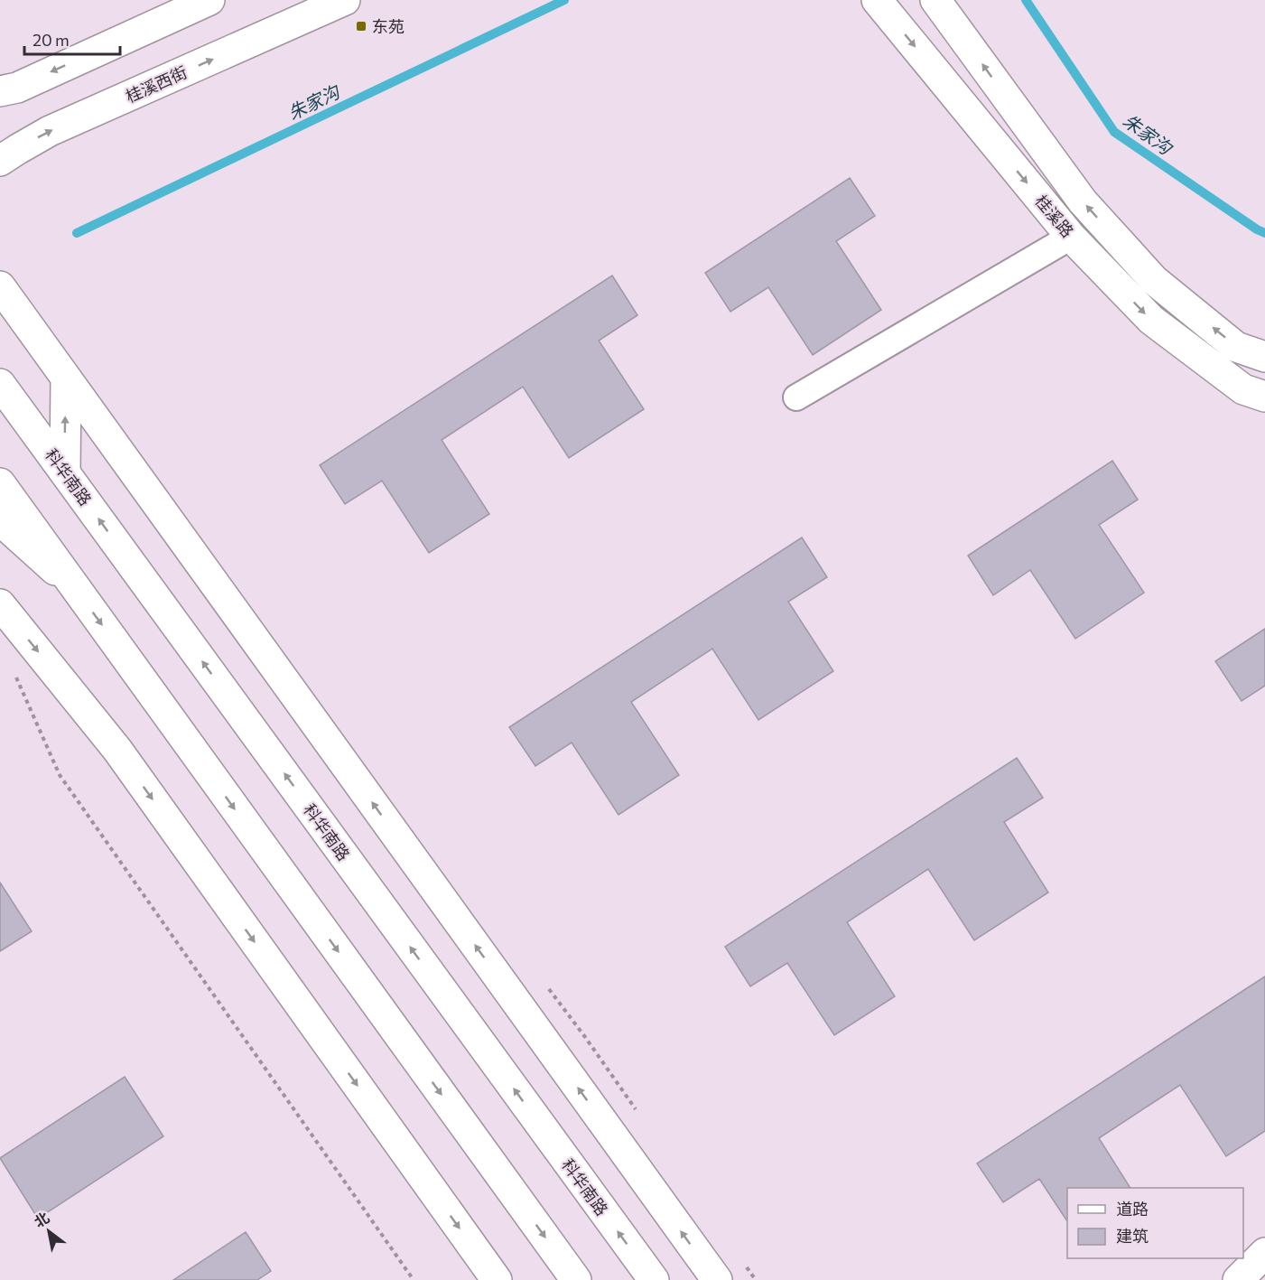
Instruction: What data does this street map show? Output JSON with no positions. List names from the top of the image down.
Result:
{
  "streets": {
    "main road": ["桂溪西街", "桂溪路", "科华南路"]
  },
  "water": ["朱家沟"],
  "places": {
    "transit": ["东苑"]
  },
  "legend": ["道路", "建筑"],
  "scale_bar": "20 m",
  "north": "top left"
}
